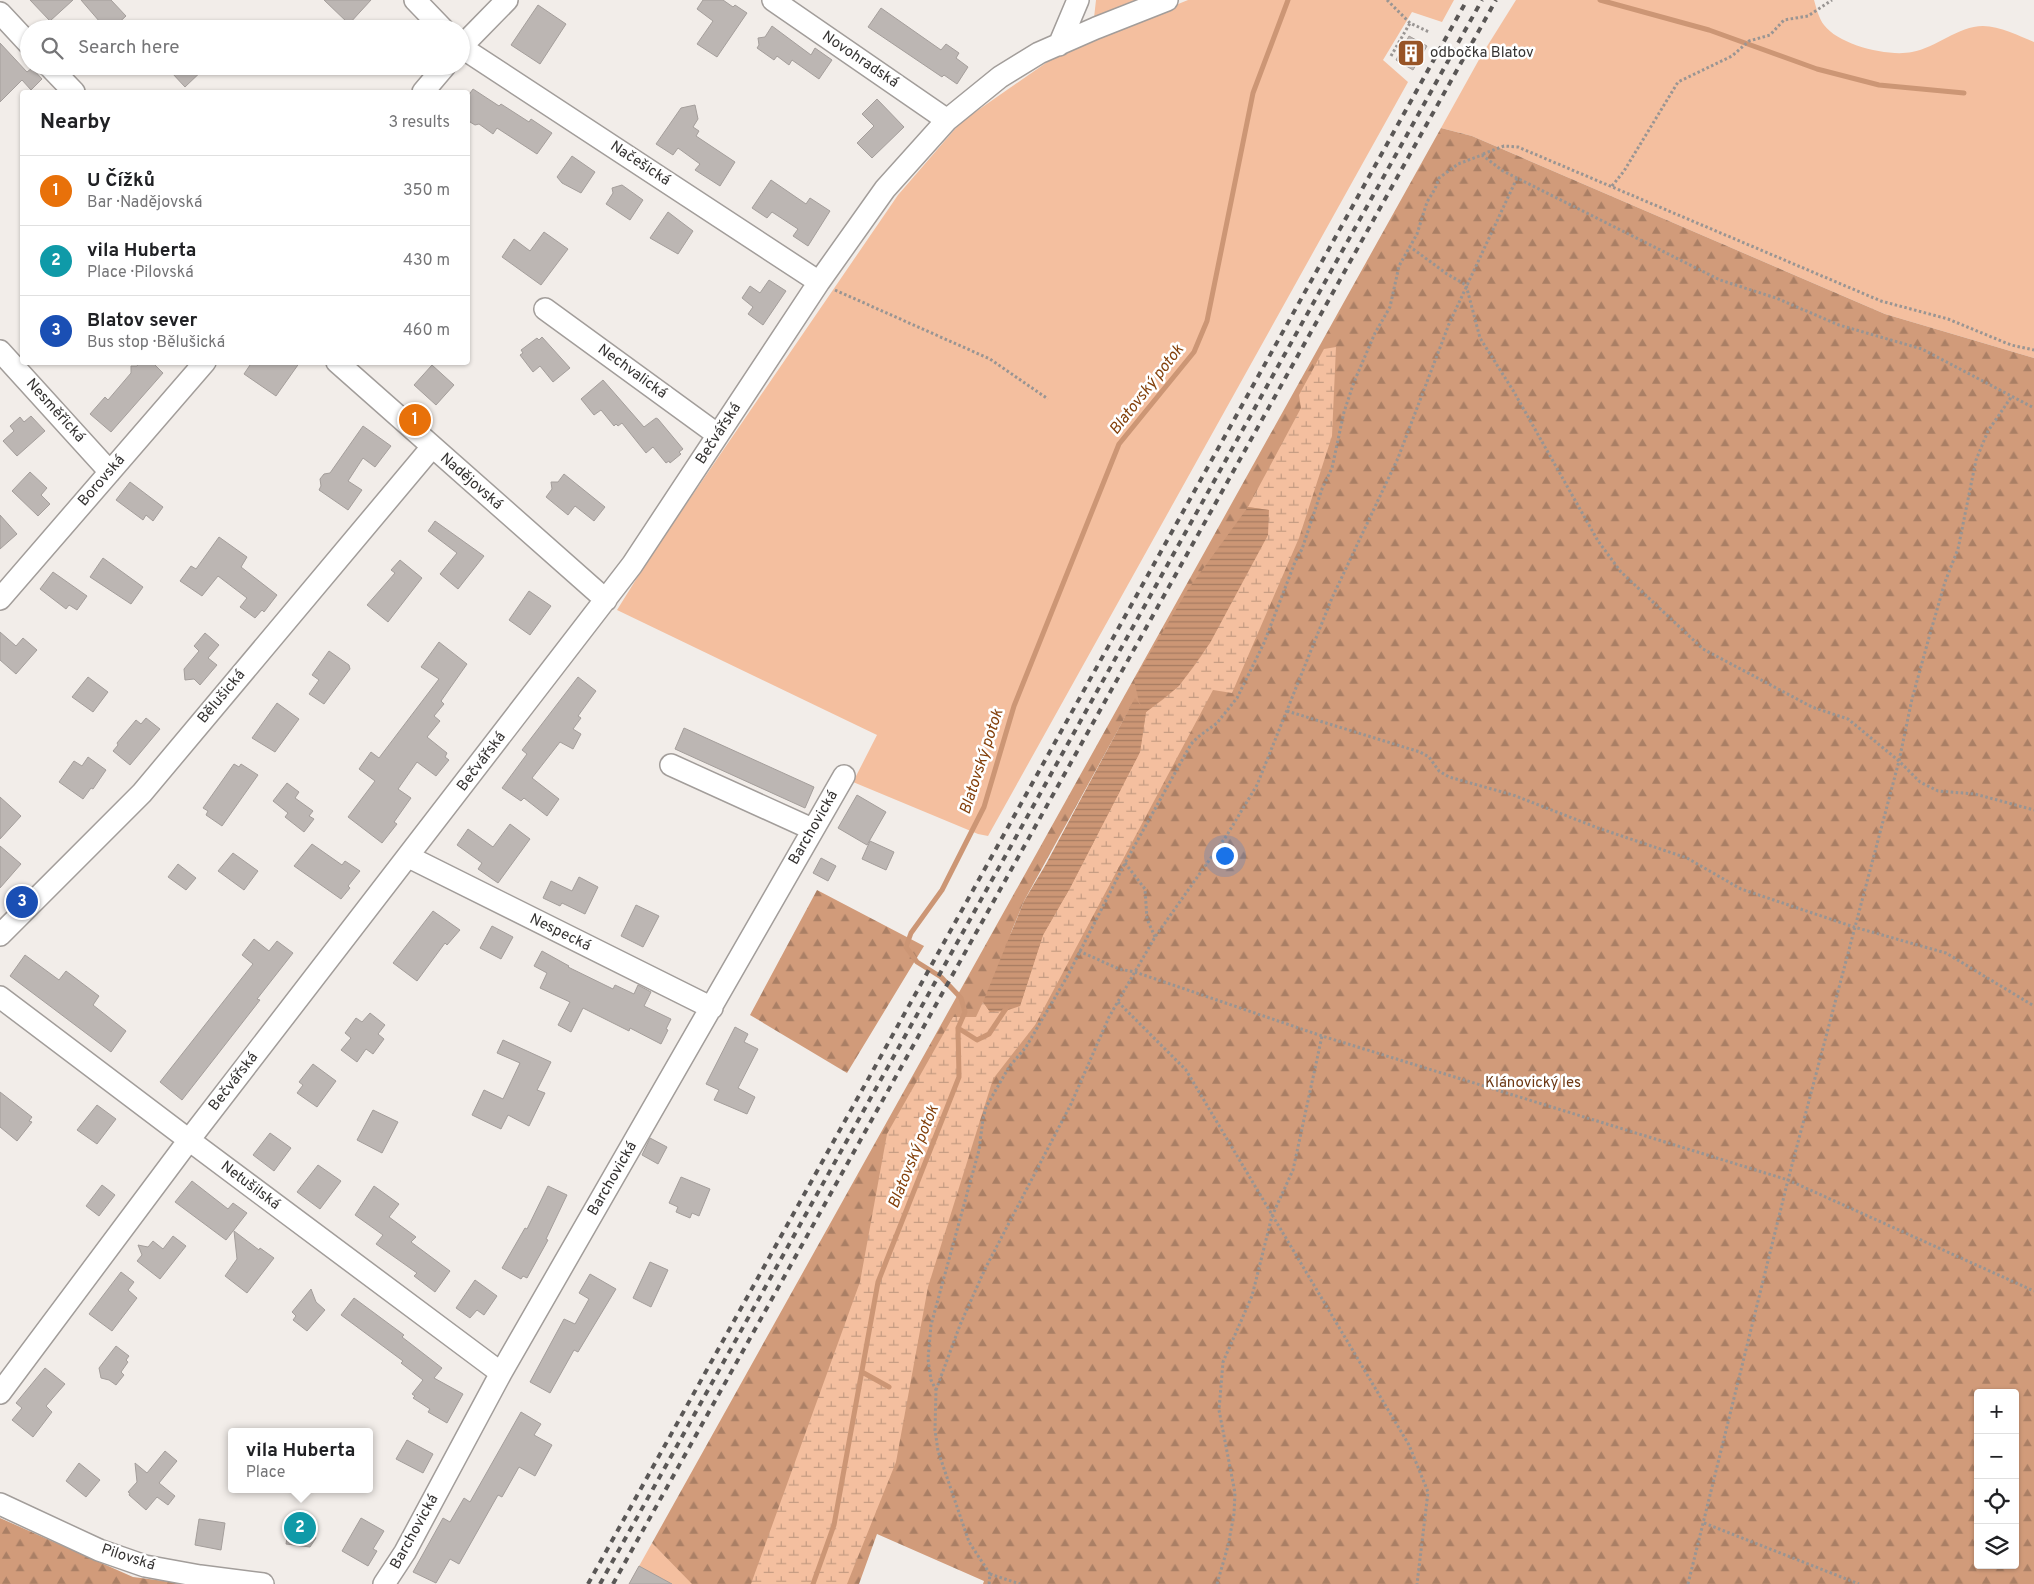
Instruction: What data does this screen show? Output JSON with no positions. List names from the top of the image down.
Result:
{
  "streets": {
    "street": [
      "Novohradská",
      "Načešická",
      "Nechvalická",
      "Nesměřická",
      "Bečvářská",
      "Borovská",
      "Nadějovská",
      "Bělušická",
      "Barchovická",
      "Nespecká",
      "Netušilská",
      "Pilovská"
    ]
  },
  "crossings": [
    ["Novohradská", "Bečvářská"],
    ["Načešická", "Bečvářská"],
    ["Nechvalická", "Bečvářská"],
    ["Nesměřická", "Borovská"],
    ["Bečvářská", "Nadějovská"],
    ["Bečvářská", "Nespecká"],
    ["Bečvářská", "Netušilská"],
    ["Nadějovská", "Bělušická"],
    ["Barchovická", "Nespecká"],
    ["Barchovická", "Netušilská"]
  ],
  "water": ["Blatovský potok"],
  "parks": ["Klánovický les"],
  "places": {
    "building": ["odbočka Blatov"]
  },
  "page": {
    "search": "Search here",
    "heading": ["Nearby", "3 results"],
    "list": [
      {
        "mark": "1",
        "name": "U Čížků",
        "note": "Bar · Nadějovská",
        "value": "350 m"
      },
      {
        "mark": "2",
        "name": "vila Huberta",
        "note": "Place · Pilovská",
        "value": "430 m"
      },
      {
        "mark": "3",
        "name": "Blatov sever",
        "note": "Bus stop · Bělušická",
        "value": "460 m"
      }
    ],
    "pins": ["1", "3", "2"],
    "map_buttons": ["+", "−"],
    "popup": ["vila Huberta", "Place"]
  }
}
